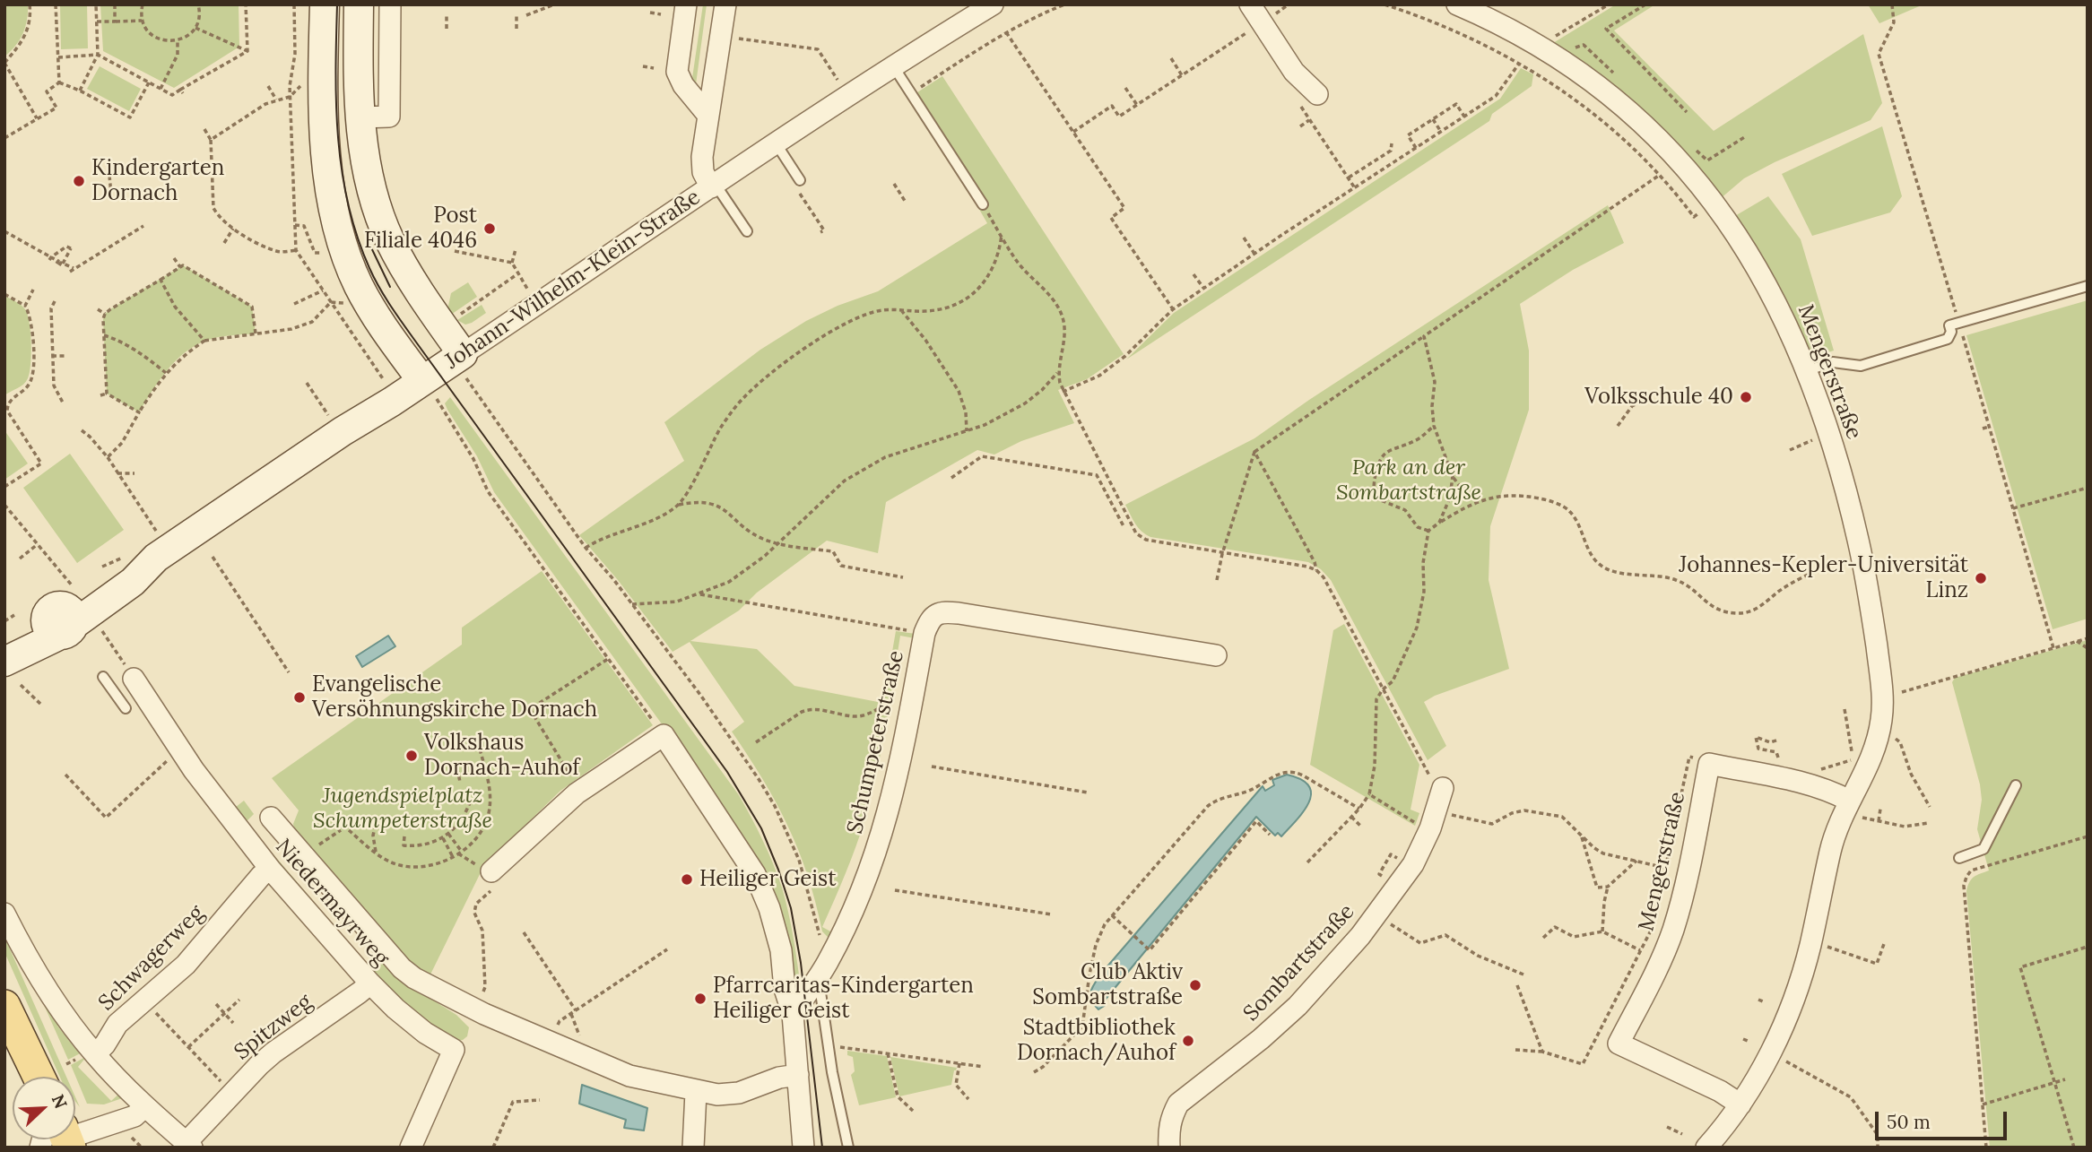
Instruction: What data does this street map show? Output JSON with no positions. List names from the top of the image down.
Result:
{
  "streets": {
    "street": [
      "Johann-Wilhelm-Klein-Straße",
      "Mengerstraße",
      "Schumpeterstraße",
      "Niedermayrweg",
      "Schwagerweg",
      "Sombartstraße",
      "Spitzweg"
    ]
  },
  "crossings": [
    ["Niedermayrweg", "Schwagerweg"],
    ["Niedermayrweg", "Spitzweg"]
  ],
  "parks": ["Park an der Sombartstraße", "Jugendspielplatz Schumpeterstraße"],
  "places": [
    "Kindergarten Dornach",
    "Post Filiale 4046",
    "Volksschule 40",
    "Johannes-Kepler-Universität Linz",
    "Evangelische Versöhnungskirche Dornach",
    "Volkshaus Dornach-Auhof",
    "Heiliger Geist",
    "Club Aktiv Sombartstraße",
    "Pfarrcaritas-Kindergarten Heiliger Geist",
    "Stadtbibliothek Dornach/Auhof"
  ],
  "scale_bar": "50 m",
  "north": "top right"
}
